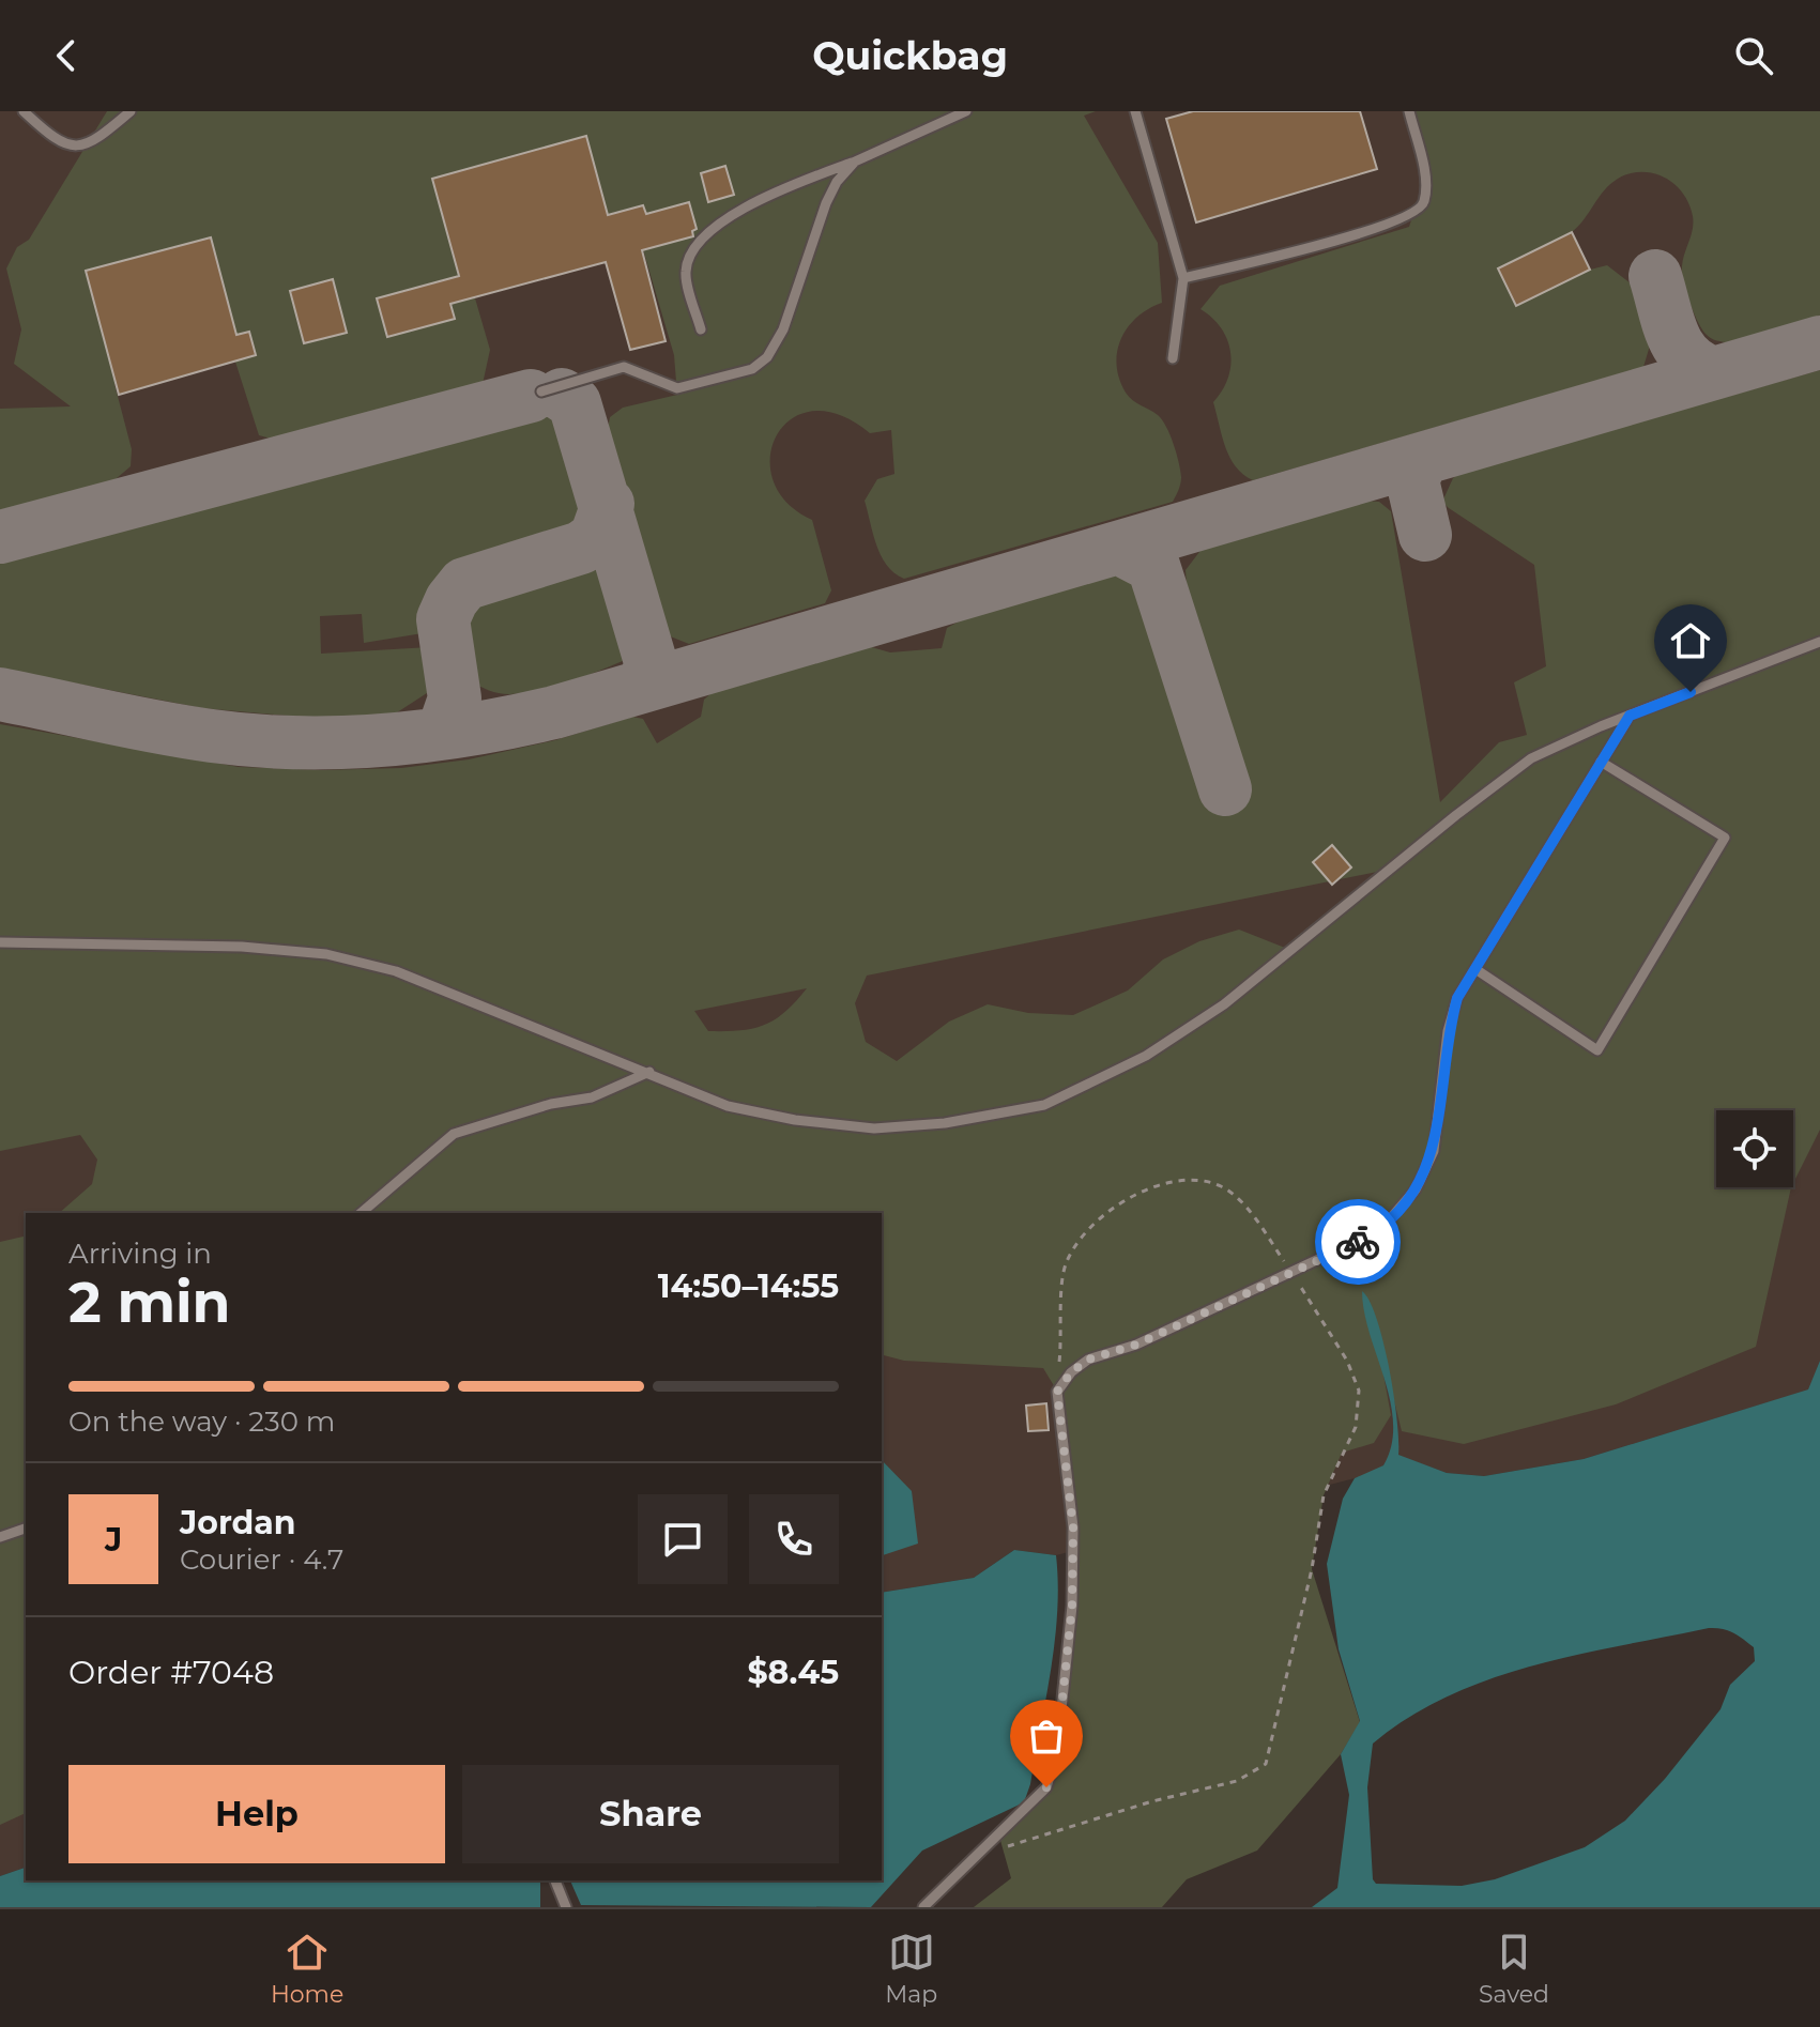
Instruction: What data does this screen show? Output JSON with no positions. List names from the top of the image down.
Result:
{
  "page": {
    "header": "Quickbag",
    "heading": ["2 min", "Arriving in", "14:50–14:55"],
    "panel": [
      "Jordan",
      "Courier · 4.7",
      "Order #7048",
      "$8.45"
    ],
    "bar": "On the way · 230 m",
    "round": "J",
    "buttons": ["Help", "Share"],
    "tabs": ["Home", "Map", "Saved"]
  }
}
